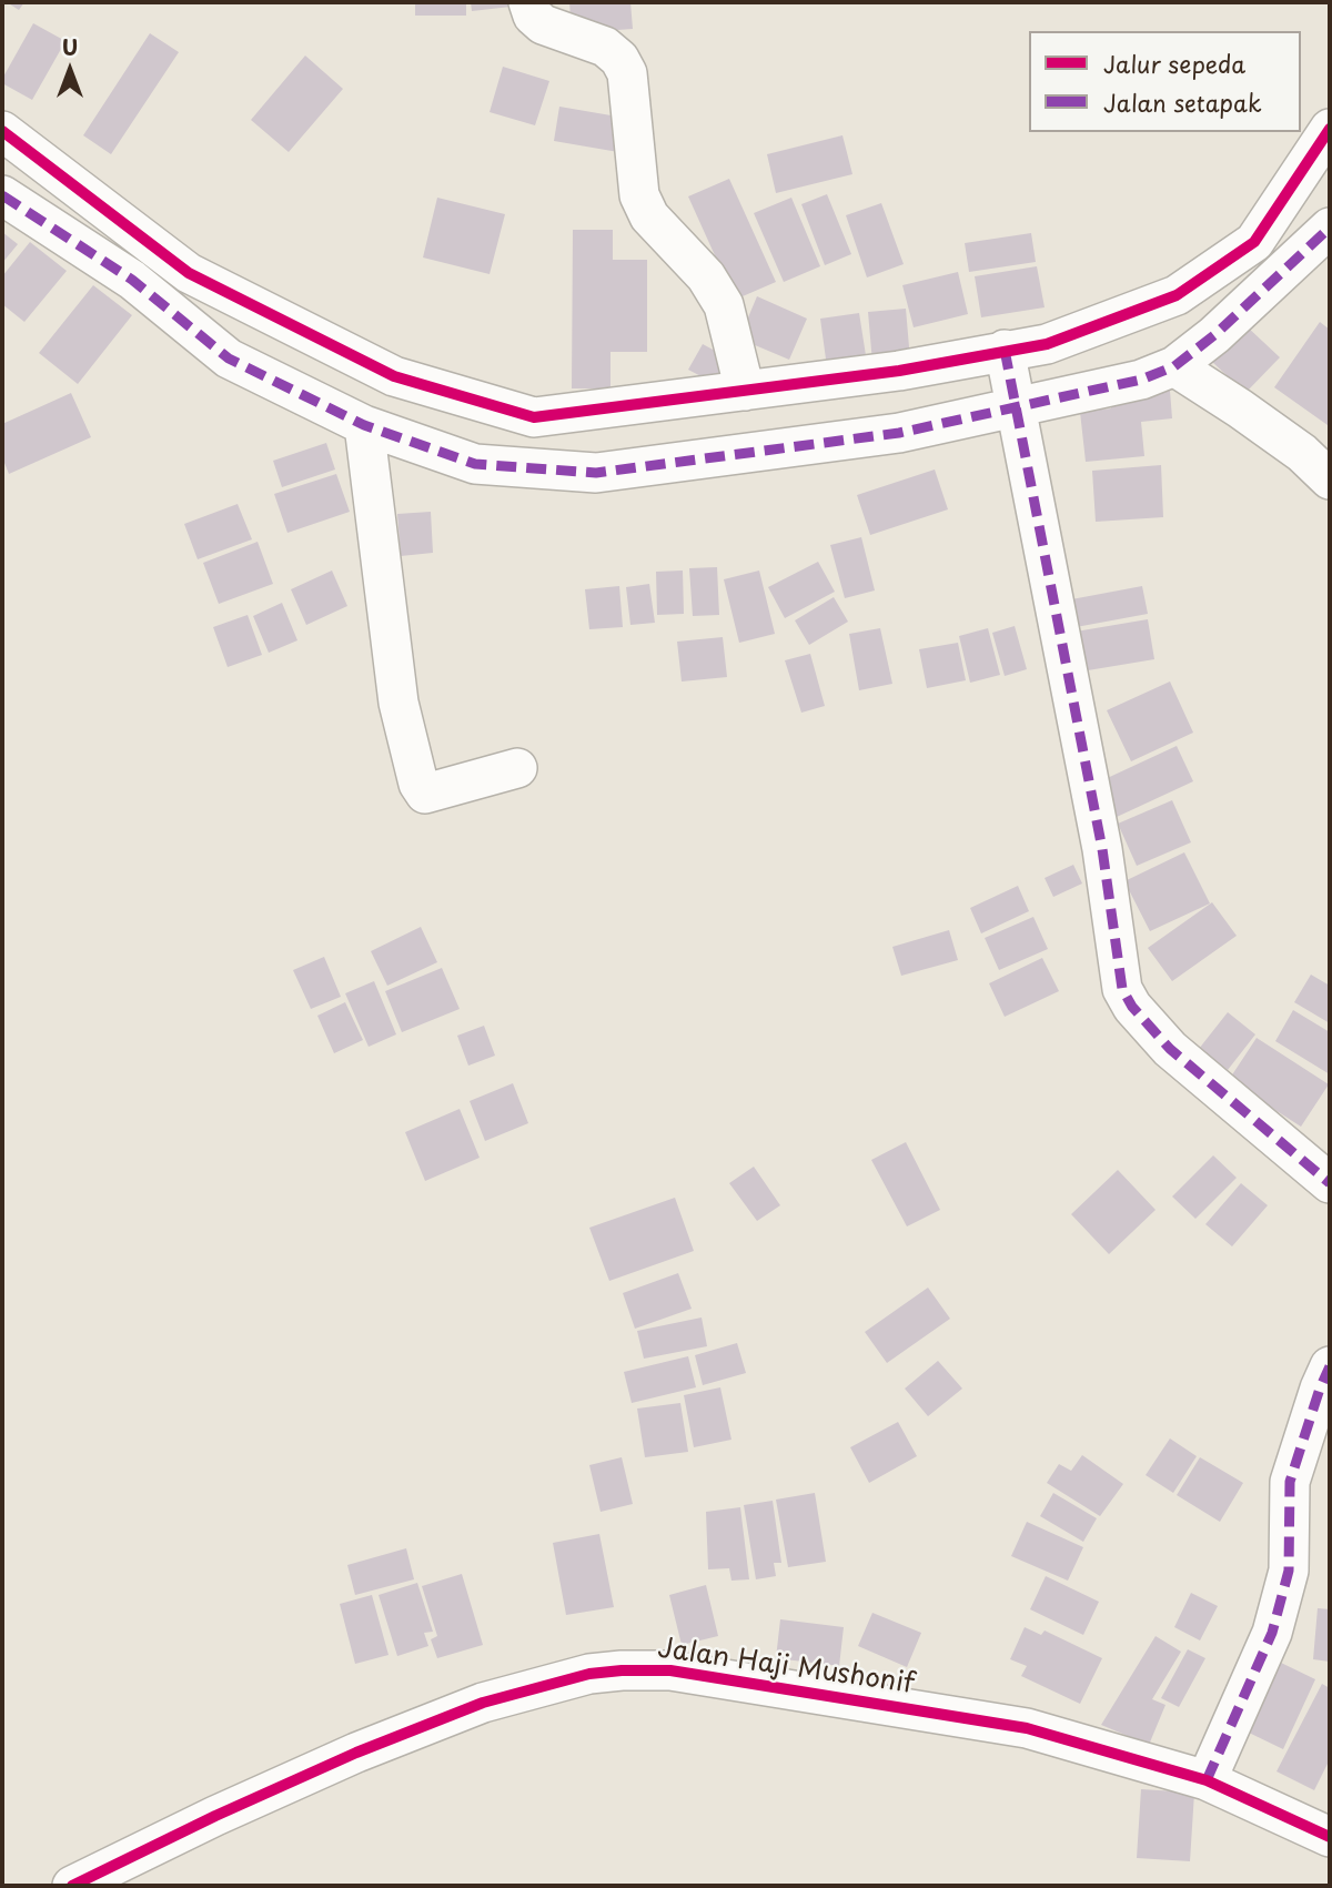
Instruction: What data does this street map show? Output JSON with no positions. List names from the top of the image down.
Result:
{
  "streets": {
    "street": ["Jalan Haji Mushonif"]
  },
  "legend": ["Jalur sepeda", "Jalan setapak"],
  "north": "top"
}
